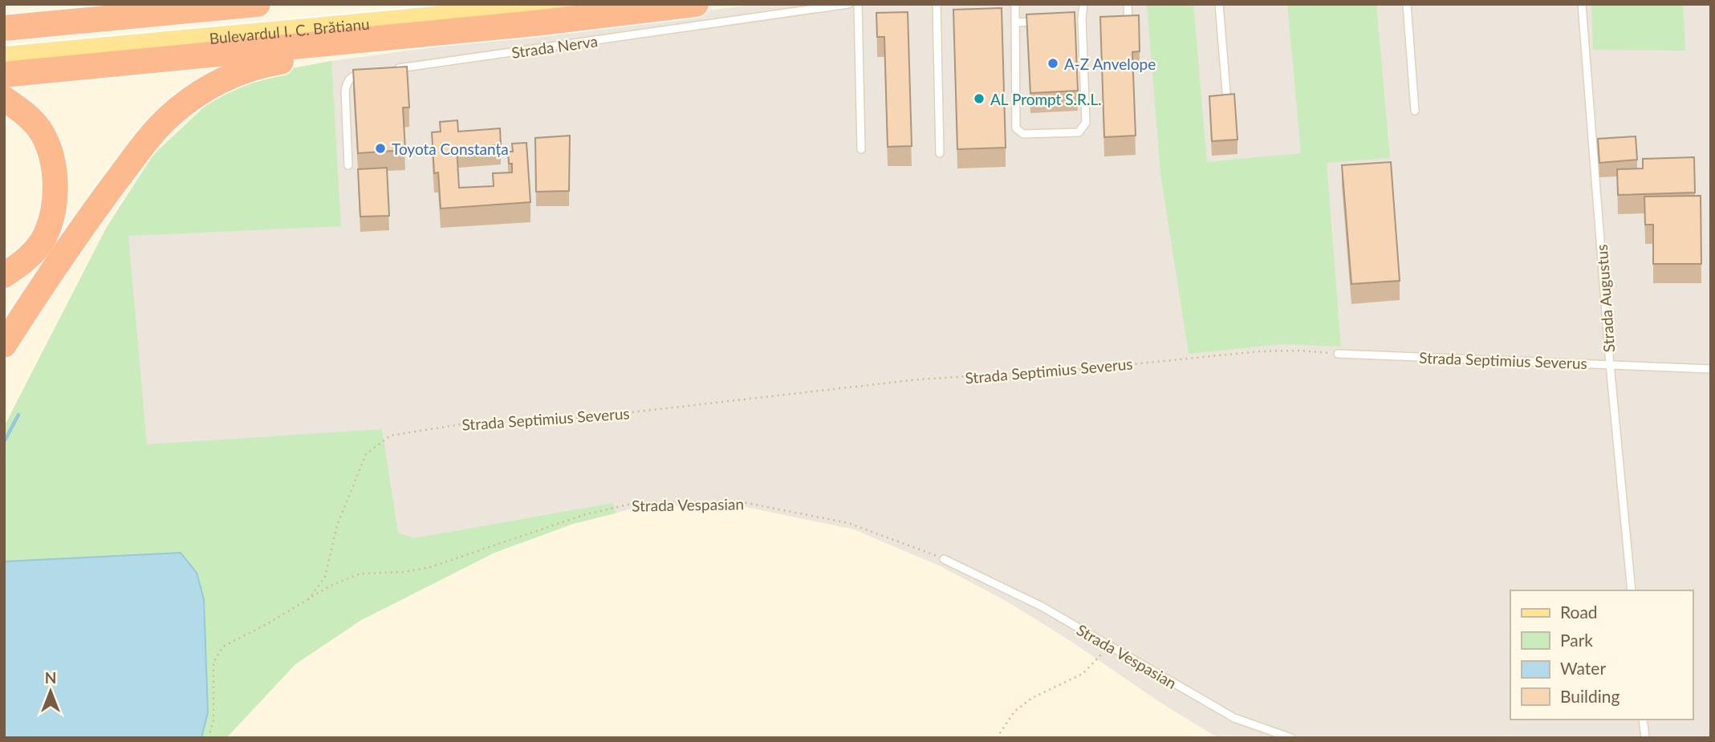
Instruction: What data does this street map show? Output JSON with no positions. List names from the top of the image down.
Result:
{
  "streets": {
    "main road": ["Bulevardul I. C. Brătianu"],
    "lane": [
      "Strada Nerva",
      "Strada Augustus",
      "Strada Septimius Severus",
      "Strada Vespasian"
    ]
  },
  "crossings": [
    ["Strada Augustus", "Strada Septimius Severus"],
    ["Strada Septimius Severus", "Strada Vespasian"]
  ],
  "places": ["A-Z Anvelope", "AL Prompt S.R.L.", "Toyota Constanța"],
  "legend": [
    "Road",
    "Park",
    "Water",
    "Building"
  ],
  "north": "top"
}
